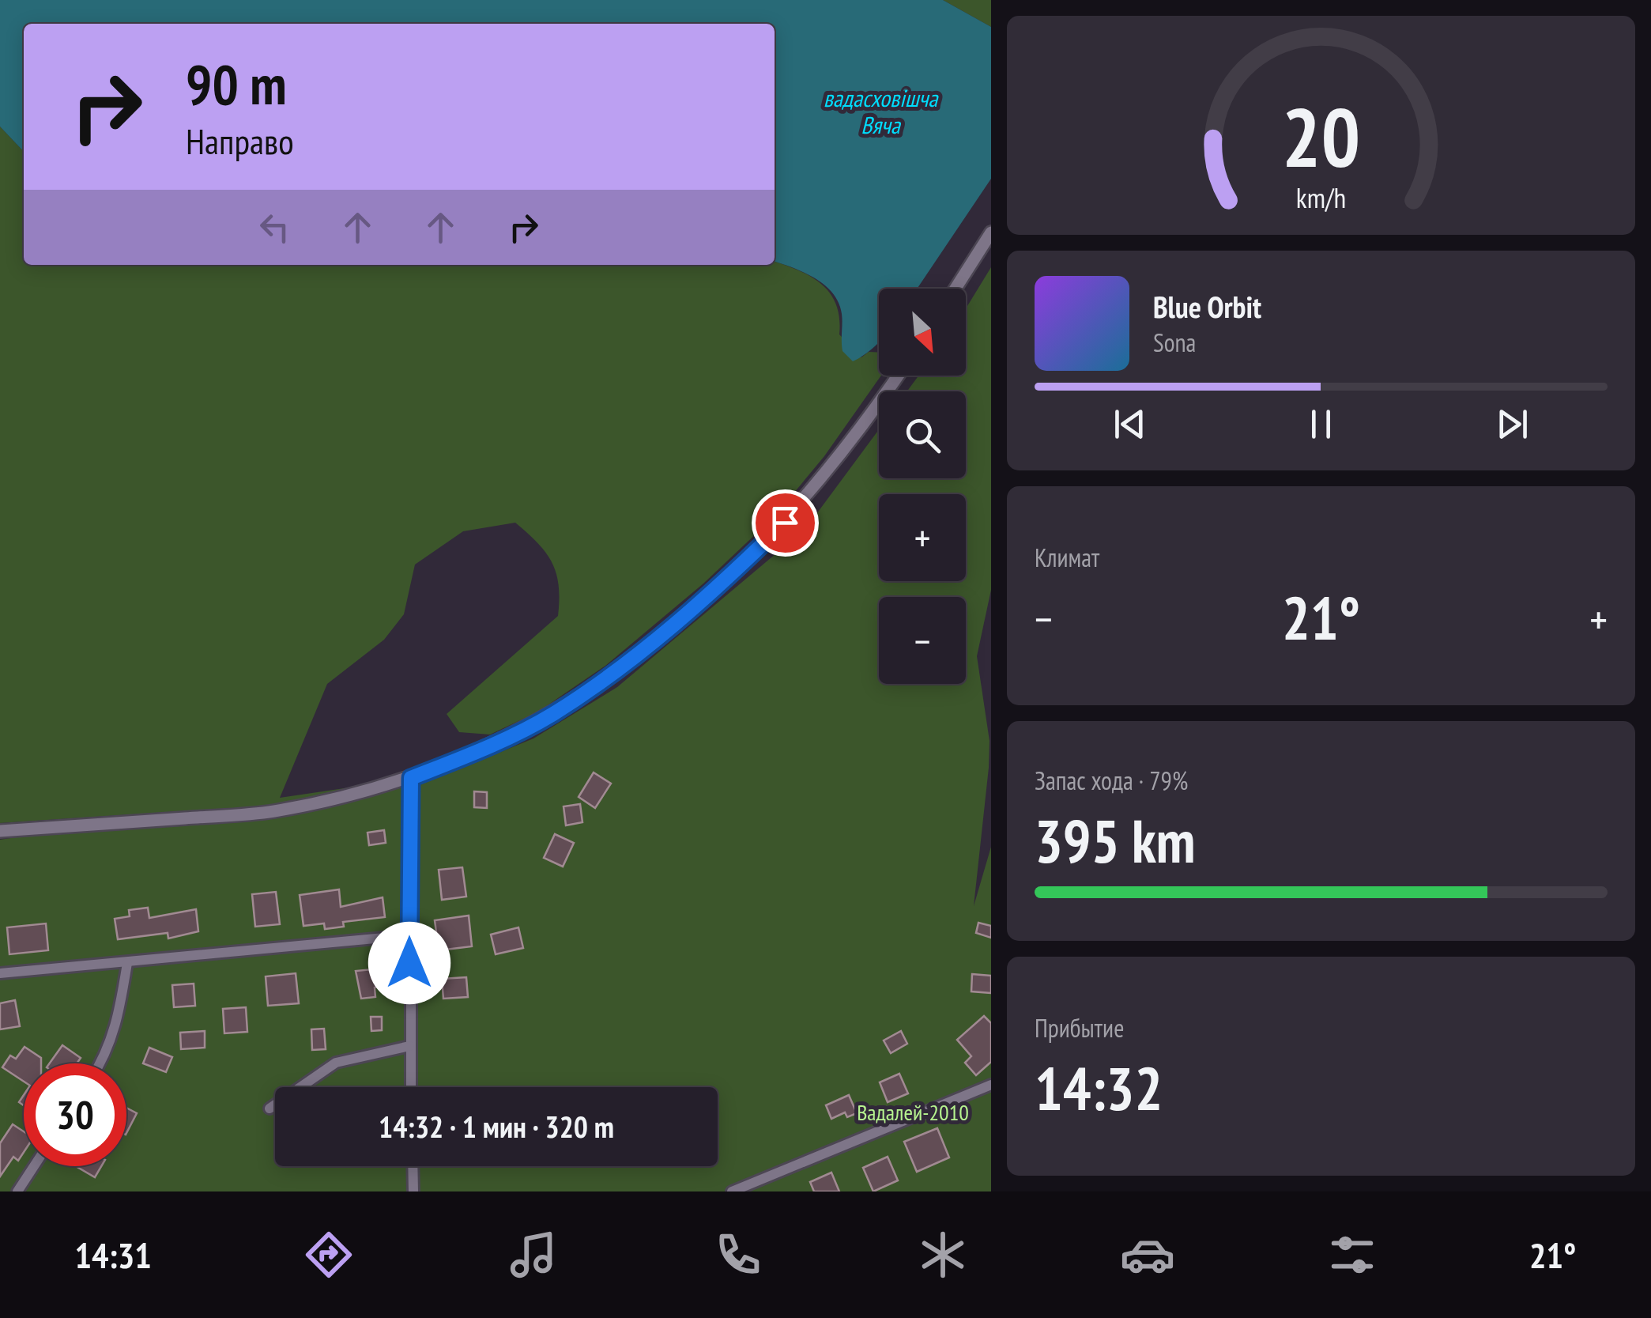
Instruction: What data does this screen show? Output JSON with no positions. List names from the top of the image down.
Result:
{
  "water": ["вадасховішча Вяча"],
  "parks": ["Вадалей-2010"],
  "north": "bottom right",
  "page": {
    "turn": ["90 m", "Направо"],
    "song": ["Blue Orbit", "Sona"],
    "map_buttons": ["+", "−"],
    "tile": [
      "Климат",
      ["Запас хода · 79%", "395 km"],
      ["Прибытие", "14:32"]
    ],
    "heat": ["−", "21°", "+"],
    "limit": "30",
    "trip": "14:32 · 1 мин · 320 m",
    "tabs": ["14:31", "21°"],
    "gauge": ["20", "km/h"]
  }
}
